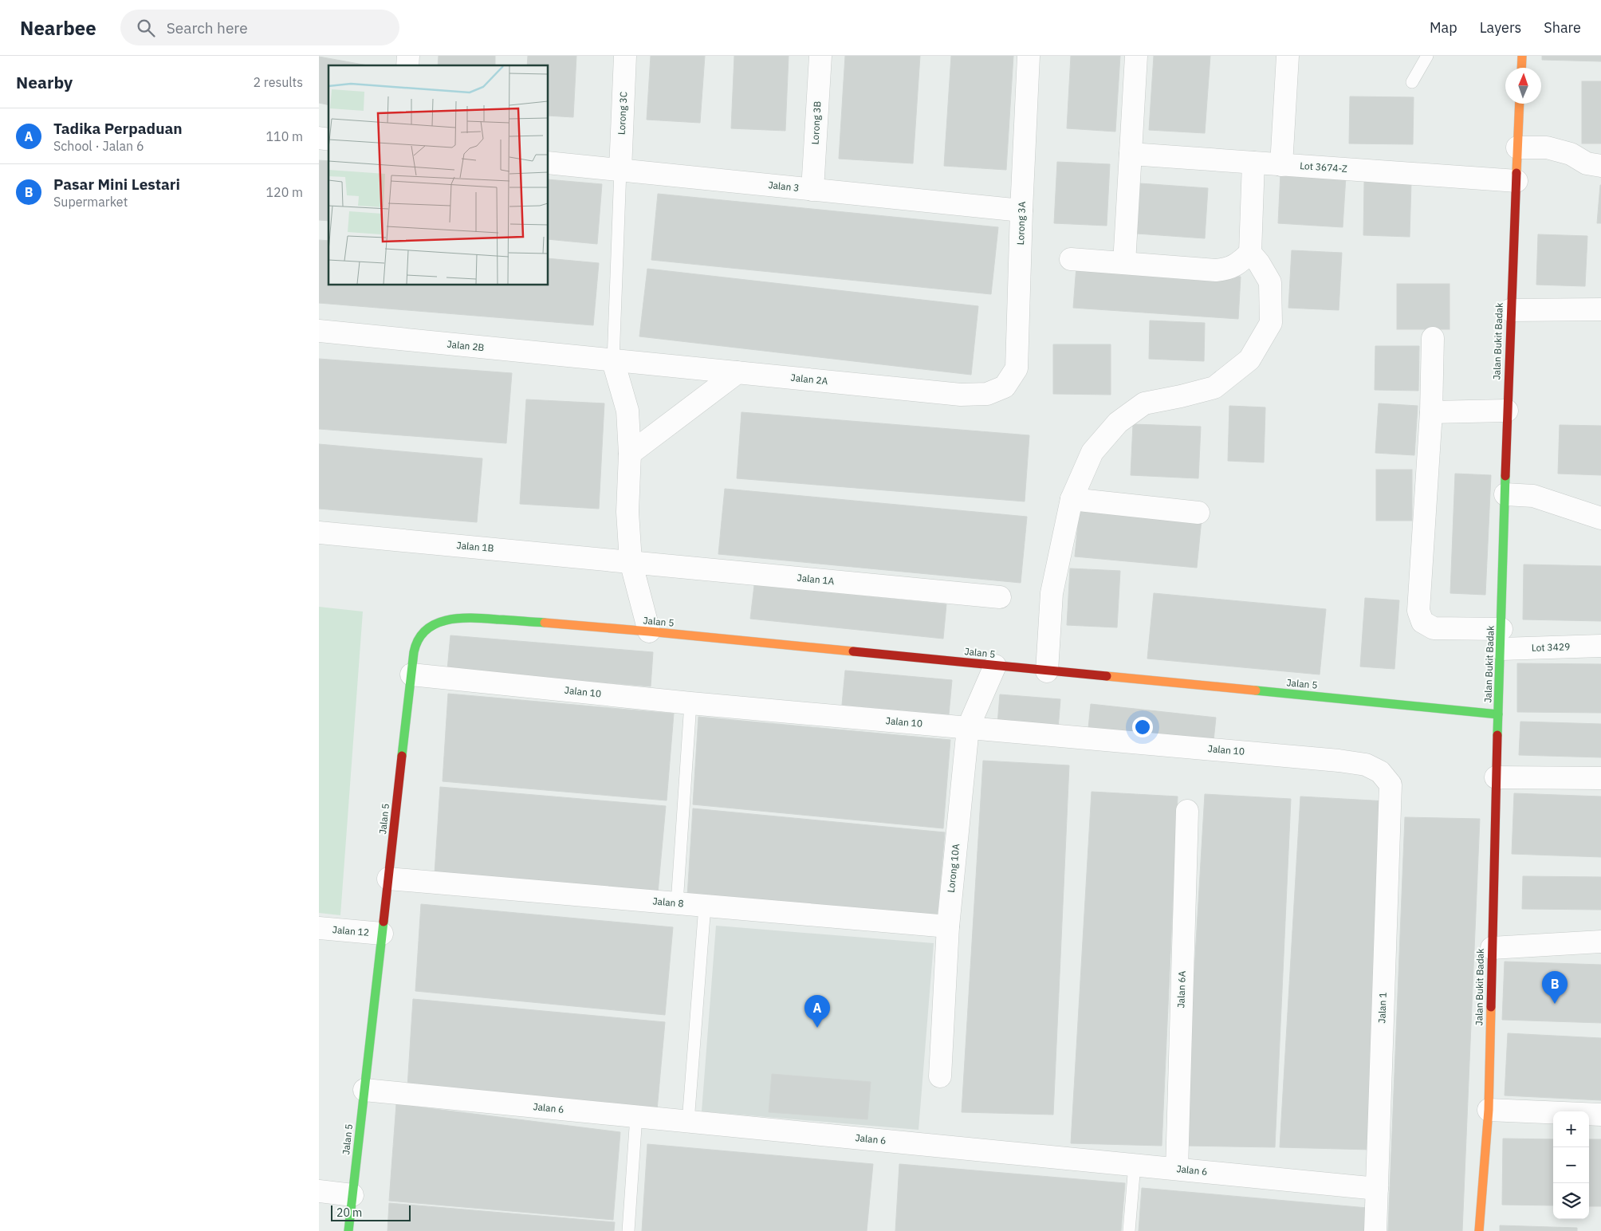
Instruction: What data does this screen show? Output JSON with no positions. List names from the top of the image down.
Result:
{
  "streets": {
    "street": [
      "Lorong 3C",
      "Lorong 3B",
      "Lot 3674-Z",
      "Jalan 3",
      "Lorong 3A",
      "Jalan Bukit Badak",
      "Jalan 2B",
      "Jalan 2A",
      "Jalan 1B",
      "Jalan 1A",
      "Jalan 5",
      "Lot 3429",
      "Jalan 10",
      "Lorong 10A",
      "Jalan 8",
      "Jalan 12",
      "Jalan 6A",
      "Jalan 1",
      "Jalan 6"
    ]
  },
  "crossings": [
    ["Lorong 3C", "Jalan 3"],
    ["Lorong 3B", "Jalan 3"],
    ["Lot 3674-Z", "Jalan Bukit Badak"],
    ["Jalan 3", "Lorong 3A"],
    ["Lorong 3A", "Jalan 2A"],
    ["Jalan Bukit Badak", "Jalan 5"],
    ["Jalan Bukit Badak", "Lot 3429"],
    ["Jalan 2B", "Jalan 2A"],
    ["Jalan 1B", "Jalan 1A"],
    ["Jalan 5", "Jalan 10"],
    ["Jalan 5", "Lorong 10A"],
    ["Jalan 5", "Jalan 8"],
    ["Jalan 5", "Jalan 12"],
    ["Jalan 5", "Jalan 6"],
    ["Jalan 10", "Lorong 10A"],
    ["Jalan 10", "Jalan 1"],
    ["Lorong 10A", "Jalan 8"],
    ["Jalan 6A", "Jalan 6"],
    ["Jalan 1", "Jalan 6"]
  ],
  "scale_bar": "20 m",
  "north": "top",
  "page": {
    "header": "Nearbee",
    "search": "Search here",
    "nav": ["Map", "Layers", "Share"],
    "heading": ["Nearby", "2 results"],
    "list": [
      {
        "mark": "A",
        "name": "Tadika Perpaduan",
        "note": "School · Jalan 6",
        "value": "110 m"
      },
      {
        "mark": "B",
        "name": "Pasar Mini Lestari",
        "note": "Supermarket",
        "value": "120 m"
      }
    ],
    "pins": ["B", "A"],
    "map_buttons": ["+", "−"],
    "scale": "20 m"
  }
}
